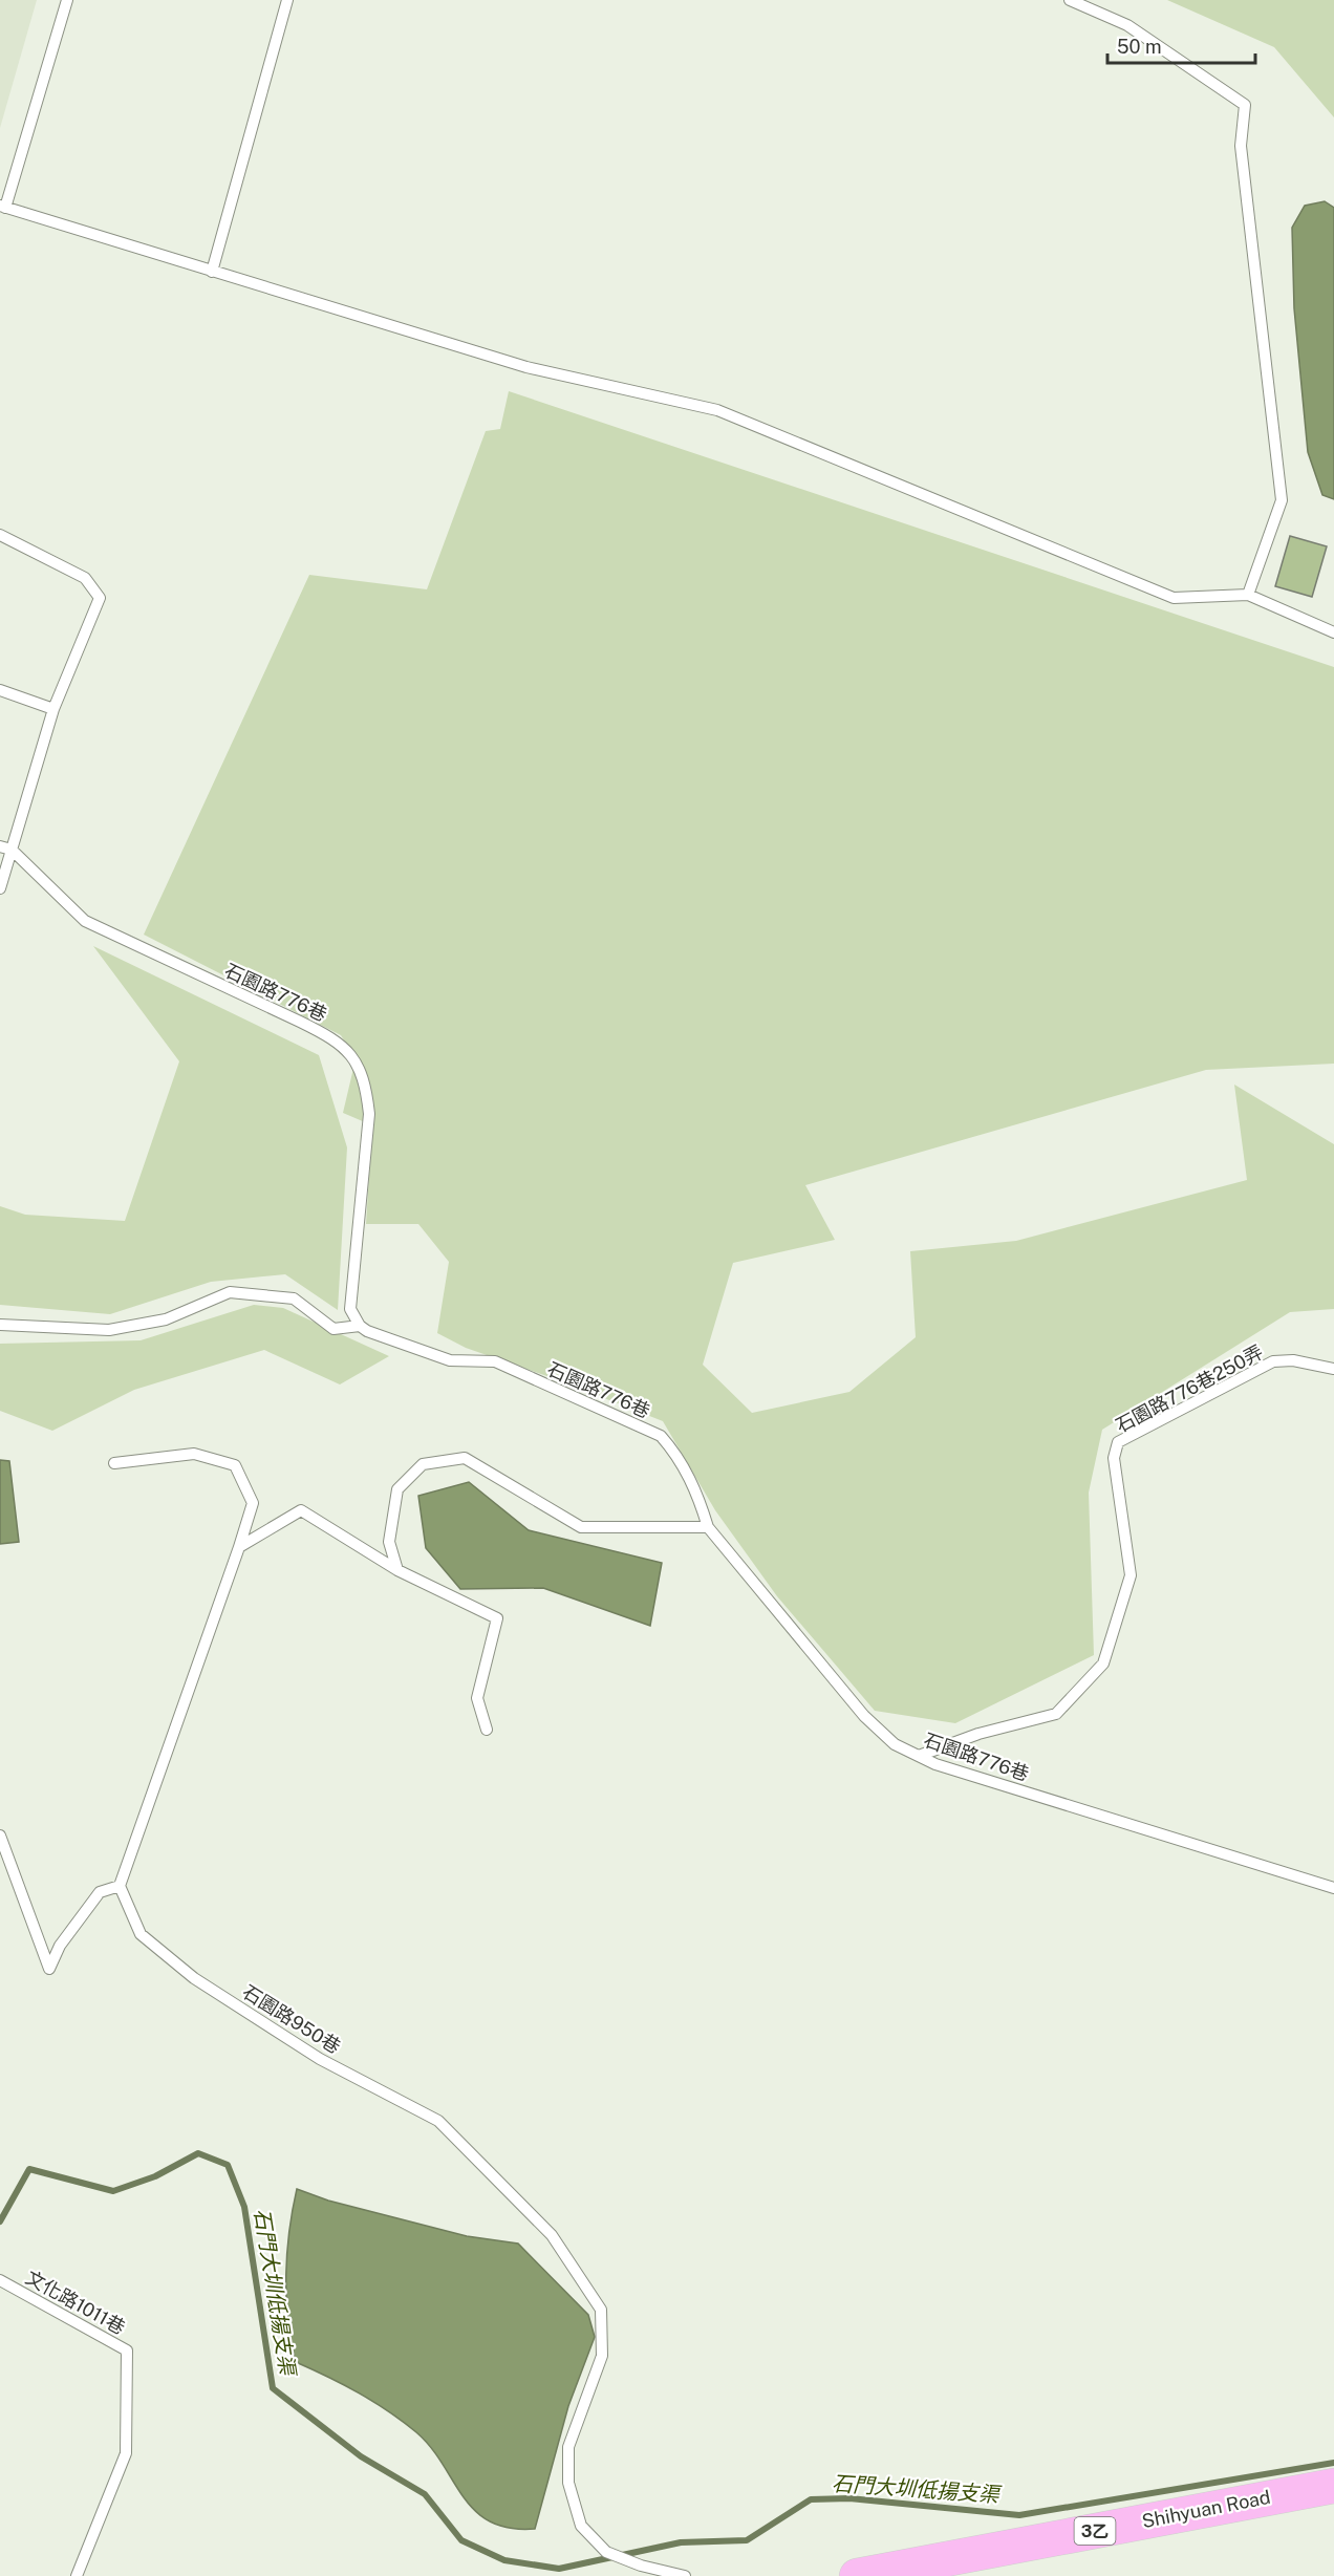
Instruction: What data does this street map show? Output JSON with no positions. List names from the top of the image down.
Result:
{
  "streets": {
    "main road": ["Shihyuan Road", "3乙"],
    "lane": [
      "石園路776巷",
      "石園路776巷250弄",
      "石園路950巷",
      "文化路1011巷"
    ]
  },
  "crossings": [
    ["石園路776巷", "石園路776巷250弄"]
  ],
  "water": ["石門大圳低揚支渠"],
  "scale_bar": "50 m"
}
